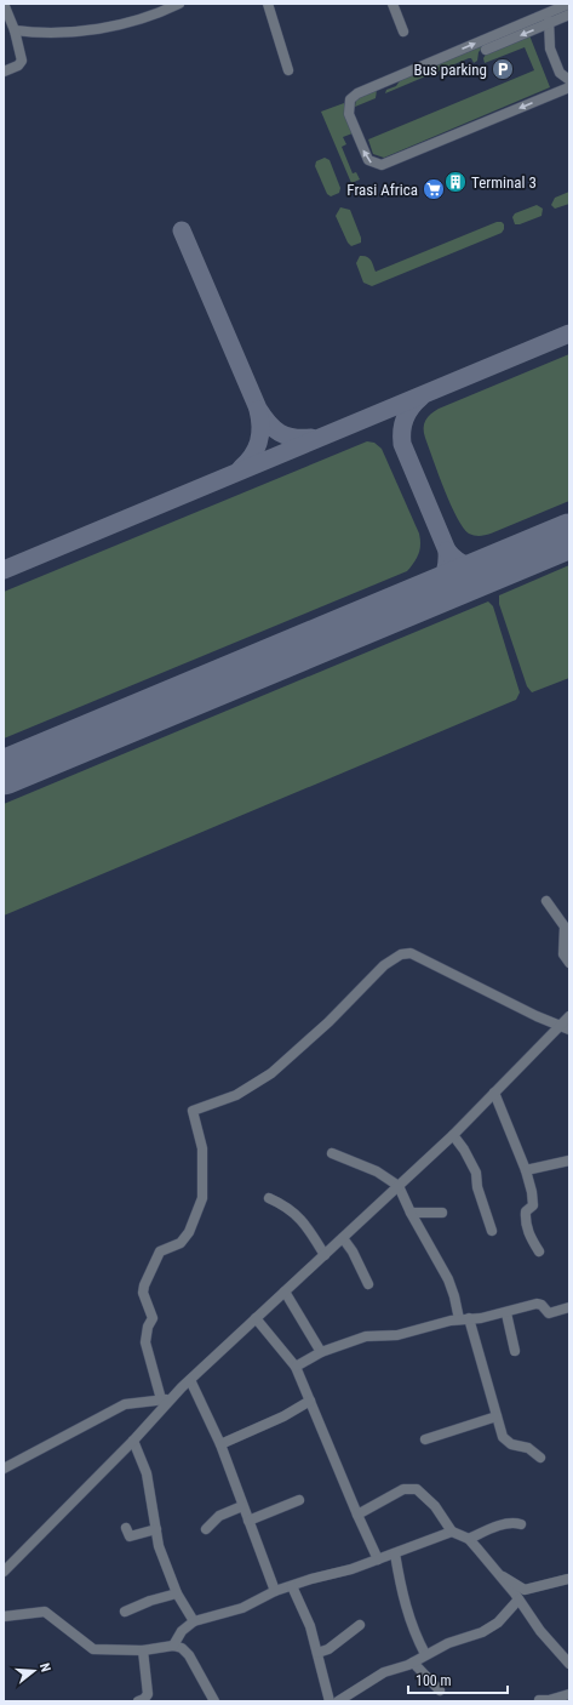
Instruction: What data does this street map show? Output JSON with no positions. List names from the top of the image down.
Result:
{
  "places": {
    "parking": ["Bus parking"],
    "building": ["Terminal 3"],
    "supermarket": ["Frasi Africa"]
  },
  "scale_bar": "100 m",
  "north": "right"
}
